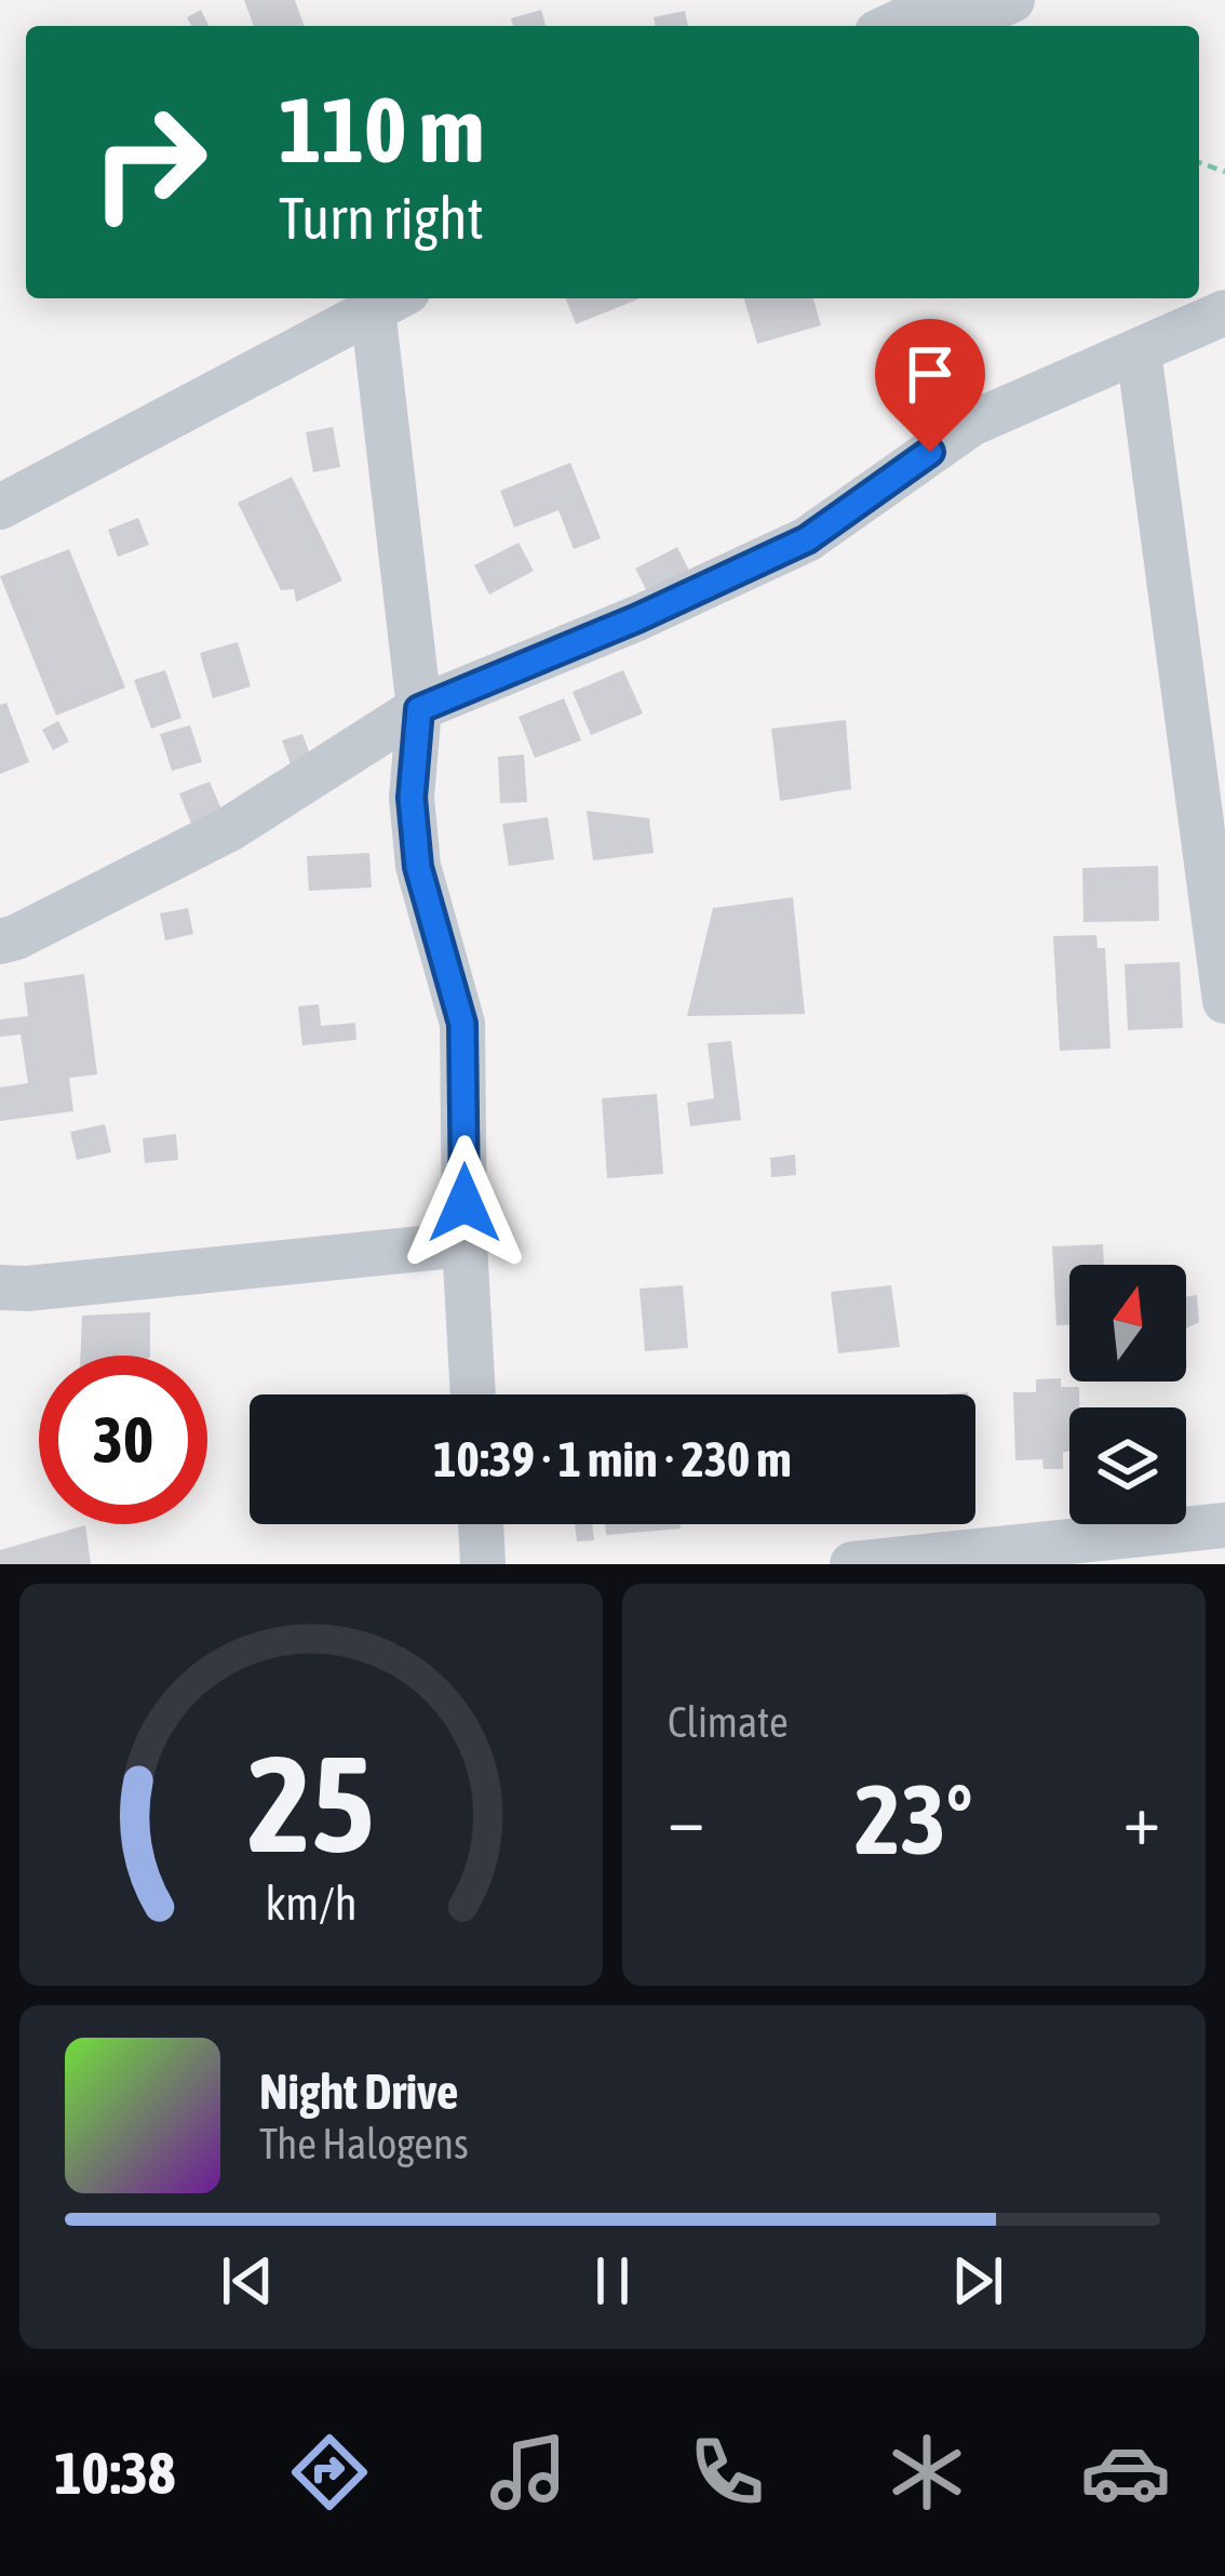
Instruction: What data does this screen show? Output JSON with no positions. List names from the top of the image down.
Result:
{
  "north": "top",
  "page": {
    "turn": ["110 m", "Turn right"],
    "limit": "30",
    "trip": "10:39 · 1 min · 230 m",
    "tile": "Climate",
    "heat": ["−", "23°", "+"],
    "song": ["Night Drive", "The Halogens"],
    "tabs": "10:38",
    "gauge": ["25", "km/h"]
  }
}
